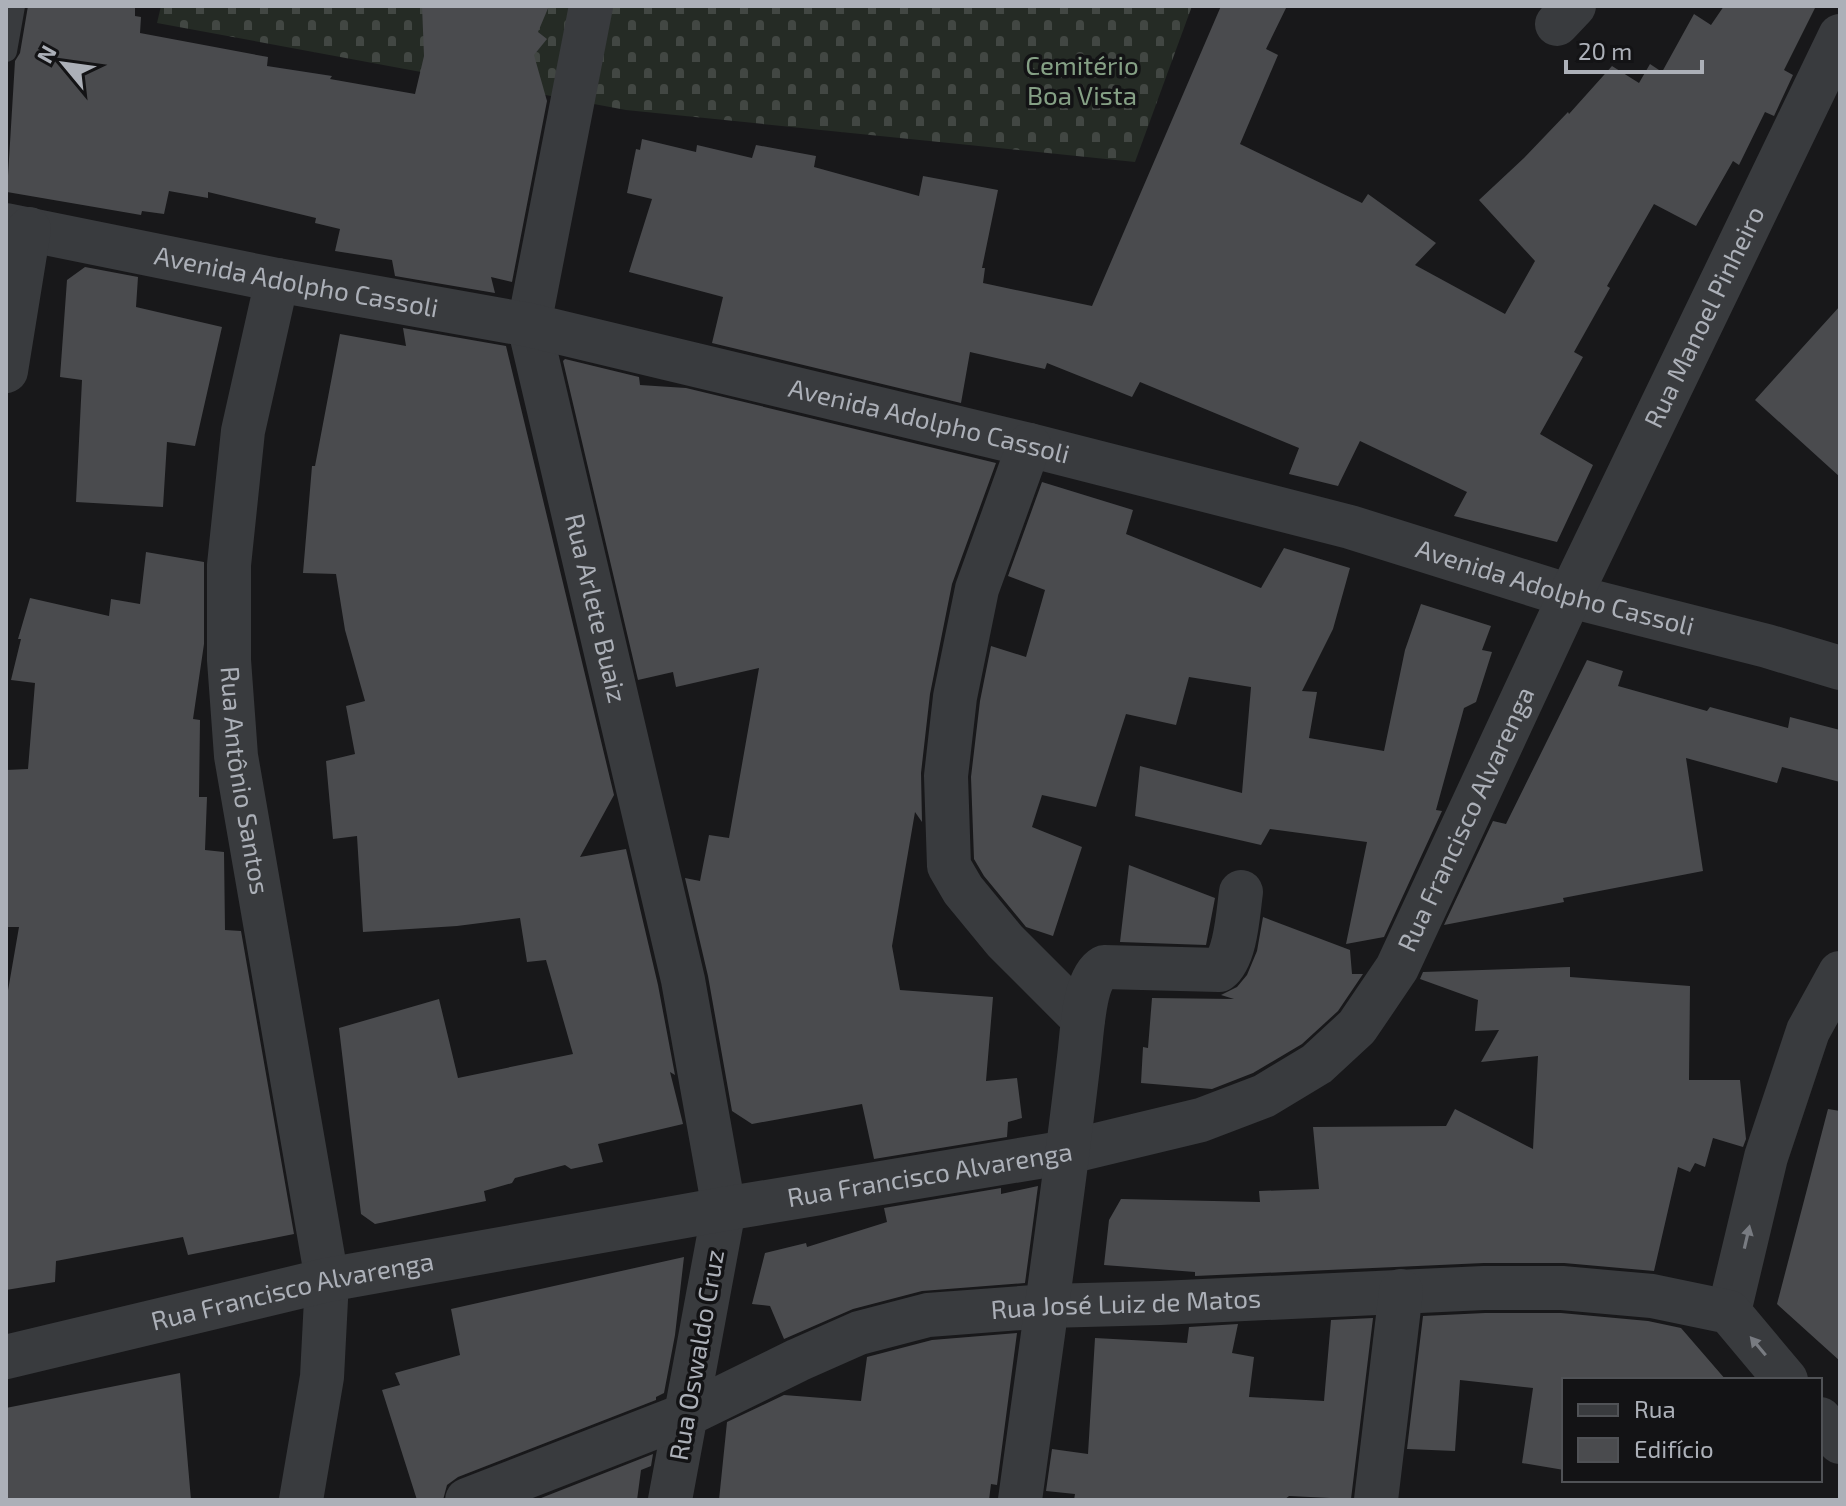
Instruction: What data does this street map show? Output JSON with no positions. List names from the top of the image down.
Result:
{
  "streets": {
    "street": [
      "Avenida Adolpho Cassoli",
      "Rua Manoel Pinheiro",
      "Rua Arlete Buaiz",
      "Rua Antônio Santos",
      "Rua Francisco Alvarenga",
      "Rua José Luiz de Matos",
      "Rua Oswaldo Cruz"
    ]
  },
  "crossings": [
    ["Avenida Adolpho Cassoli", "Rua Manoel Pinheiro"],
    ["Avenida Adolpho Cassoli", "Rua Arlete Buaiz"],
    ["Avenida Adolpho Cassoli", "Rua Antônio Santos"],
    ["Avenida Adolpho Cassoli", "Rua Francisco Alvarenga"],
    ["Rua Manoel Pinheiro", "Rua Francisco Alvarenga"],
    ["Rua Arlete Buaiz", "Rua Francisco Alvarenga"],
    ["Rua Arlete Buaiz", "Rua Oswaldo Cruz"],
    ["Rua Antônio Santos", "Rua Francisco Alvarenga"],
    ["Rua Francisco Alvarenga", "Rua Oswaldo Cruz"],
    ["Rua José Luiz de Matos", "Rua Oswaldo Cruz"]
  ],
  "parks": ["Cemitério Boa Vista"],
  "legend": ["Rua", "Edifício"],
  "scale_bar": "20 m",
  "north": "top left"
}
